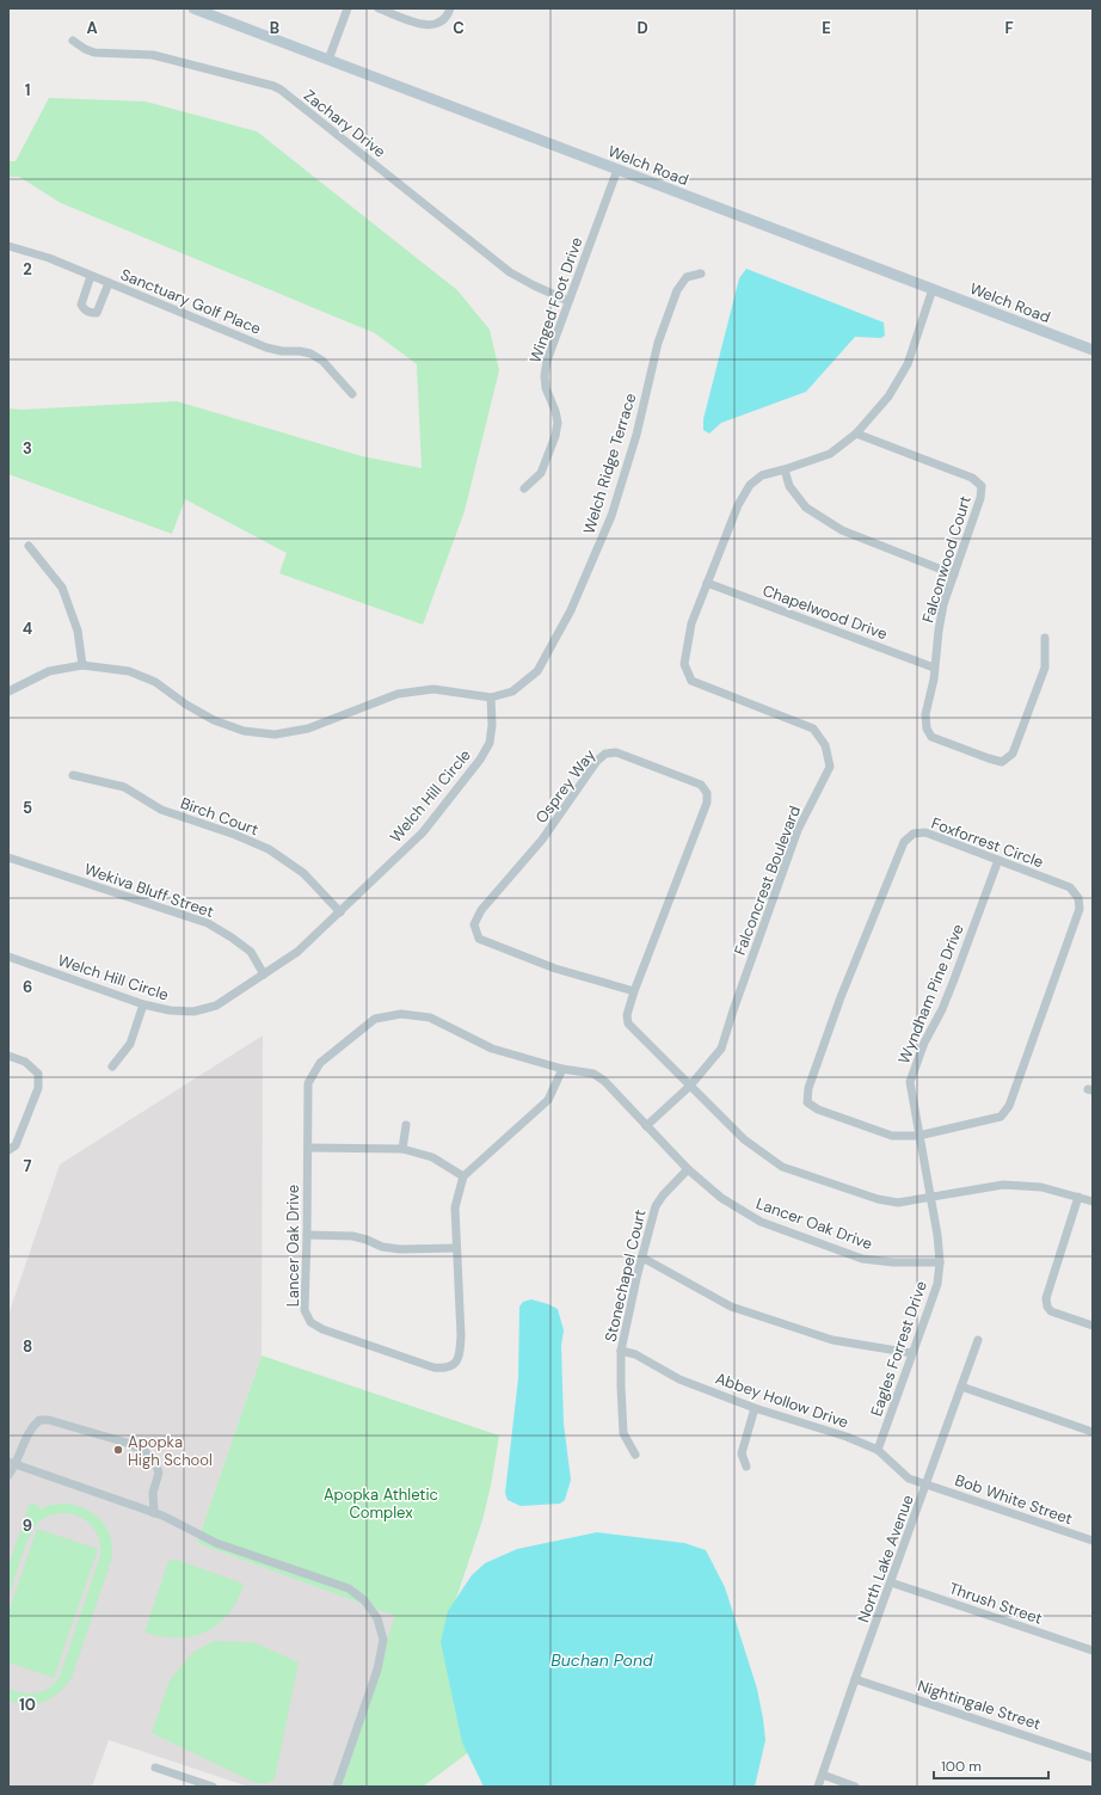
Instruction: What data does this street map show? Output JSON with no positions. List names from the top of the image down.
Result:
{
  "streets": {
    "street": [
      "Zachary Drive",
      "Welch Road",
      "Winged Foot Drive",
      "Sanctuary Golf Place",
      "Welch Ridge Terrace",
      "Falconwood Court",
      "Chapelwood Drive",
      "Osprey Way",
      "Welch Hill Circle",
      "Birch Court",
      "Foxforrest Circle",
      "Falconcrest Boulevard",
      "Wekiva Bluff Street",
      "Wyndham Pine Drive",
      "Lancer Oak Drive",
      "Stonechapel Court",
      "Eagles Forrest Drive",
      "Abbey Hollow Drive",
      "Bob White Street",
      "North Lake Avenue",
      "Thrush Street",
      "Nightingale Street"
    ]
  },
  "crossings": [
    ["Zachary Drive", "Winged Foot Drive"],
    ["Welch Road", "Winged Foot Drive"],
    ["Welch Road", "Falconcrest Boulevard"],
    ["Welch Ridge Terrace", "Welch Hill Circle"],
    ["Falconwood Court", "Chapelwood Drive"],
    ["Falconwood Court", "Falconcrest Boulevard"],
    ["Chapelwood Drive", "Falconcrest Boulevard"],
    ["Osprey Way", "Falconcrest Boulevard"],
    ["Osprey Way", "Wyndham Pine Drive"],
    ["Osprey Way", "Eagles Forrest Drive"],
    ["Welch Hill Circle", "Birch Court"],
    ["Welch Hill Circle", "Wekiva Bluff Street"],
    ["Foxforrest Circle", "Wyndham Pine Drive"],
    ["Falconcrest Boulevard", "Lancer Oak Drive"],
    ["Wyndham Pine Drive", "Eagles Forrest Drive"],
    ["Lancer Oak Drive", "Stonechapel Court"],
    ["Lancer Oak Drive", "Eagles Forrest Drive"],
    ["Stonechapel Court", "Abbey Hollow Drive"],
    ["Eagles Forrest Drive", "Abbey Hollow Drive"],
    ["Abbey Hollow Drive", "Bob White Street"],
    ["Abbey Hollow Drive", "North Lake Avenue"],
    ["Bob White Street", "North Lake Avenue"],
    ["North Lake Avenue", "Thrush Street"],
    ["North Lake Avenue", "Nightingale Street"]
  ],
  "water": ["Buchan Pond"],
  "parks": ["Apopka Athletic Complex"],
  "places": ["Apopka High School"],
  "scale_bar": "100 m",
  "grid": {
    "columns": [
      "A",
      "B",
      "C",
      "D",
      "E",
      "F"
    ],
    "rows": [
      "1",
      "2",
      "3",
      "4",
      "5",
      "6",
      "7",
      "8",
      "9",
      "10"
    ]
  }
}
